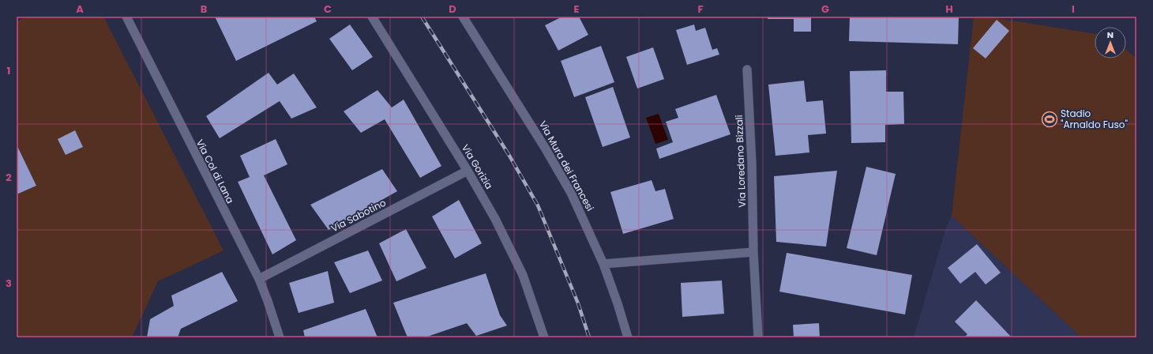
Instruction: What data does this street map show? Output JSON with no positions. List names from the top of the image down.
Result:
{
  "streets": {
    "street": [
      "Via Loredano Bizzali",
      "Via Mura dei Francesi",
      "Via Gorizia",
      "Via Col di Lana",
      "Via Sabotino"
    ]
  },
  "crossings": [
    ["Via Gorizia", "Via Sabotino"],
    ["Via Col di Lana", "Via Sabotino"]
  ],
  "places": {
    "sports": ["Stadio \"Arnaldo Fuso\""]
  },
  "north": "top",
  "grid": {
    "columns": [
      "A",
      "B",
      "C",
      "D",
      "E",
      "F",
      "G",
      "H",
      "I"
    ],
    "rows": ["1", "2", "3"]
  }
}
